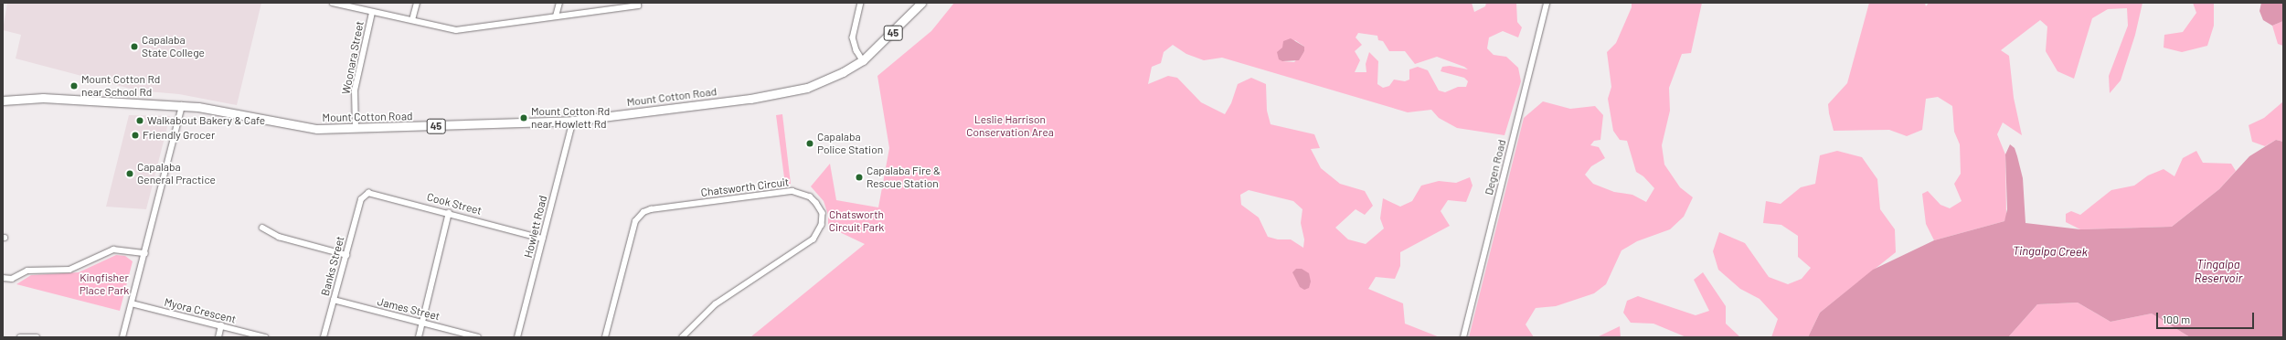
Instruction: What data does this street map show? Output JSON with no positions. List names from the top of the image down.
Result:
{
  "streets": {
    "main road": ["45", "Mount Cotton Road"],
    "street": [
      "Woonara Street",
      "Degen Road",
      "Chatsworth Circuit",
      "Cook Street",
      "Howlett Road",
      "Banks Street",
      "James Street",
      "Myora Crescent"
    ]
  },
  "crossings": [
    ["Woonara Street", "Mount Cotton Road"],
    ["Mount Cotton Road", "Howlett Road"],
    ["Cook Street", "Howlett Road"],
    ["Cook Street", "Banks Street"],
    ["Banks Street", "James Street"]
  ],
  "water": ["Tingalpa Creek", "Tingalpa Reservoir"],
  "parks": ["Leslie Harrison Conservation Area", "Chatsworth Circuit Park", "Kingfisher Place Park"],
  "places": [
    "Capalaba State College",
    "Mount Cotton Rd near School Rd",
    "Mount Cotton Rd near Howlett Rd",
    "Walkabout Bakery & Cafe",
    "Friendly Grocer",
    "Capalaba Police Station",
    "Capalaba General Practice",
    "Capalaba Fire & Rescue Station"
  ],
  "scale_bar": "100 m"
}
